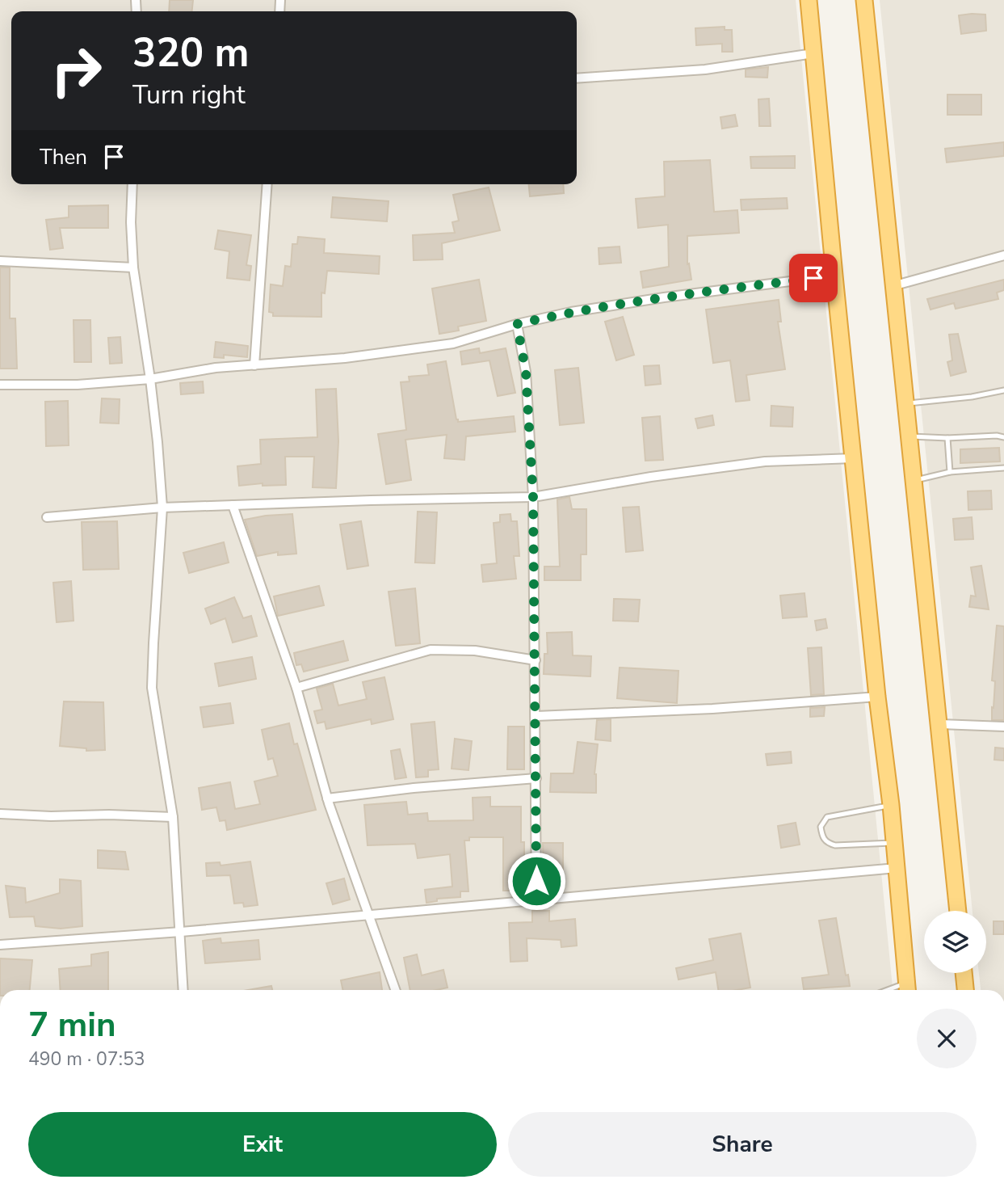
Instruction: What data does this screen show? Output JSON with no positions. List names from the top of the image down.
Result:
{
  "page": {
    "turn": ["320 m", "Turn right"],
    "then": "Then",
    "heading": ["7 min", "490 m · 07:53"],
    "buttons": ["Exit", "Share"]
  }
}
